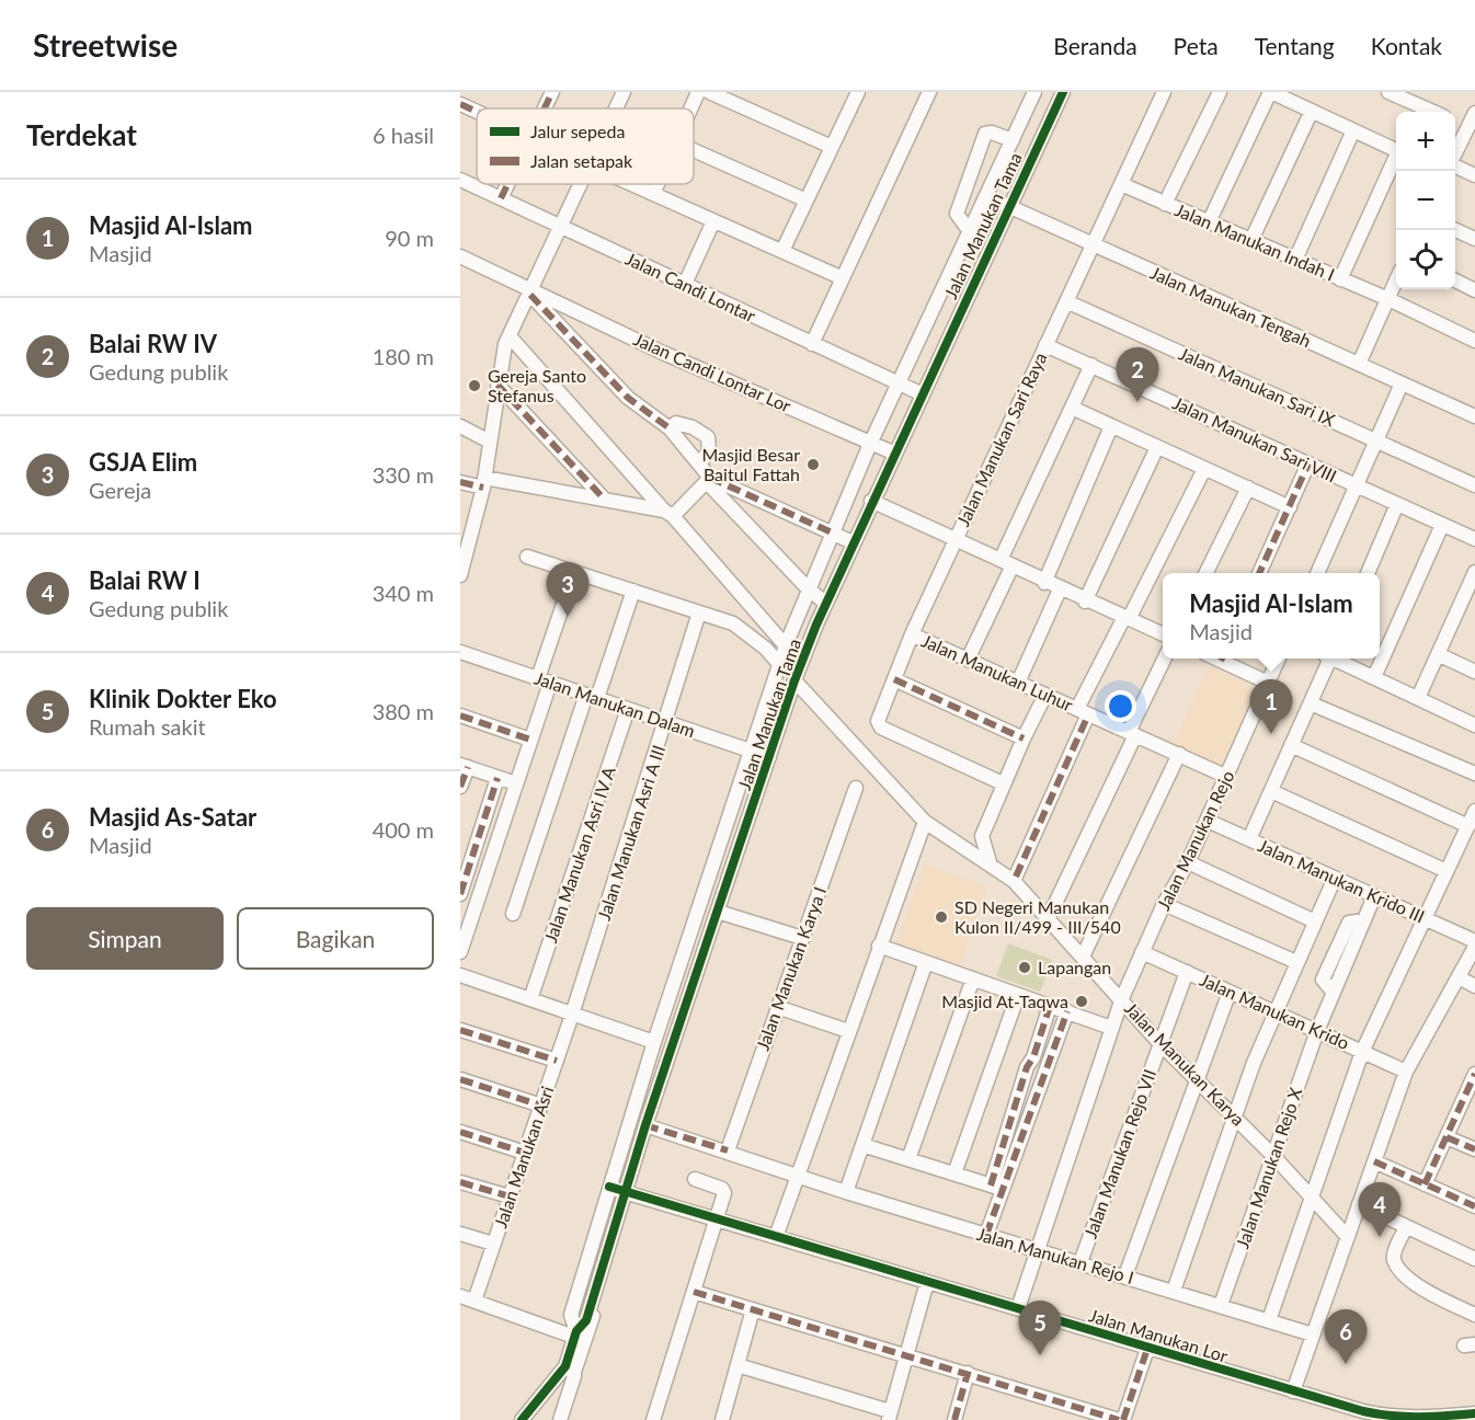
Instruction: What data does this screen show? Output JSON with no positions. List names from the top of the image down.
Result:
{
  "streets": {
    "street": [
      "Jalan Manukan Tama",
      "Jalan Manukan Indah I",
      "Jalan Candi Lontar",
      "Jalan Manukan Tengah",
      "Jalan Candi Lontar Lor",
      "Jalan Manukan Sari IX",
      "Jalan Manukan Sari Raya",
      "Jalan Manukan Sari VIII",
      "Jalan Manukan Luhur",
      "Jalan Manukan Dalam",
      "Jalan Manukan Asri A III",
      "Jalan Manukan Rejo",
      "Jalan Manukan Asri IV A",
      "Jalan Manukan Krido III",
      "Jalan Manukan Karya I",
      "Jalan Manukan Krido",
      "Jalan Manukan Karya",
      "Jalan Manukan Rejo VII",
      "Jalan Manukan Asri",
      "Jalan Manukan Rejo X",
      "Jalan Manukan Rejo I",
      "Jalan Manukan Lor"
    ]
  },
  "crossings": [
    ["Jalan Manukan Tama", "Jalan Candi Lontar"],
    ["Jalan Manukan Tama", "Jalan Manukan Tengah"],
    ["Jalan Manukan Tama", "Jalan Candi Lontar Lor"],
    ["Jalan Manukan Tama", "Jalan Manukan Dalam"],
    ["Jalan Manukan Tama", "Jalan Manukan Karya"],
    ["Jalan Manukan Tama", "Jalan Manukan Rejo I"],
    ["Jalan Manukan Tama", "Jalan Manukan Lor"],
    ["Jalan Manukan Indah I", "Jalan Manukan Sari Raya"],
    ["Jalan Manukan Tengah", "Jalan Manukan Sari Raya"],
    ["Jalan Manukan Sari IX", "Jalan Manukan Sari Raya"],
    ["Jalan Manukan Sari Raya", "Jalan Manukan Sari VIII"],
    ["Jalan Manukan Sari Raya", "Jalan Manukan Luhur"],
    ["Jalan Manukan Luhur", "Jalan Manukan Rejo"],
    ["Jalan Manukan Dalam", "Jalan Manukan Asri A III"],
    ["Jalan Manukan Dalam", "Jalan Manukan Asri IV A"],
    ["Jalan Manukan Asri A III", "Jalan Manukan Asri"],
    ["Jalan Manukan Rejo", "Jalan Manukan Krido III"],
    ["Jalan Manukan Rejo", "Jalan Manukan Krido"],
    ["Jalan Manukan Rejo", "Jalan Manukan Karya"],
    ["Jalan Manukan Rejo", "Jalan Manukan Rejo I"],
    ["Jalan Manukan Rejo", "Jalan Manukan Lor"],
    ["Jalan Manukan Krido III", "Jalan Manukan Rejo X"],
    ["Jalan Manukan Karya I", "Jalan Manukan Rejo I"],
    ["Jalan Manukan Krido", "Jalan Manukan Rejo VII"],
    ["Jalan Manukan Krido", "Jalan Manukan Rejo X"],
    ["Jalan Manukan Karya", "Jalan Manukan Rejo VII"],
    ["Jalan Manukan Karya", "Jalan Manukan Rejo X"],
    ["Jalan Manukan Rejo VII", "Jalan Manukan Rejo I"],
    ["Jalan Manukan Rejo X", "Jalan Manukan Rejo I"]
  ],
  "places": [
    "Gereja Santo Stefanus",
    "Masjid Besar Baitul Fattah",
    "SD Negeri Manukan Kulon II/499 - III/540",
    "Lapangan",
    "Masjid At-Taqwa"
  ],
  "legend": ["Jalur sepeda", "Jalan setapak"],
  "page": {
    "header": "Streetwise",
    "nav": [
      "Beranda",
      "Peta",
      "Tentang",
      "Kontak"
    ],
    "heading": ["Terdekat", "6 hasil"],
    "map_buttons": ["+", "−"],
    "list": [
      {
        "mark": "1",
        "name": "Masjid Al-Islam",
        "note": "Masjid",
        "value": "90 m"
      },
      {
        "mark": "2",
        "name": "Balai RW IV",
        "note": "Gedung publik",
        "value": "180 m"
      },
      {
        "mark": "3",
        "name": "GSJA Elim",
        "note": "Gereja",
        "value": "330 m"
      },
      {
        "mark": "4",
        "name": "Balai RW I",
        "note": "Gedung publik",
        "value": "340 m"
      },
      {
        "mark": "5",
        "name": "Klinik Dokter Eko",
        "note": "Rumah sakit",
        "value": "380 m"
      },
      {
        "mark": "6",
        "name": "Masjid As-Satar",
        "note": "Masjid",
        "value": "400 m"
      }
    ],
    "pins": [
      "2",
      "3",
      "1",
      "4",
      "5",
      "6"
    ],
    "popup": ["Masjid Al-Islam", "Masjid"],
    "buttons": ["Simpan", "Bagikan"]
  }
}
